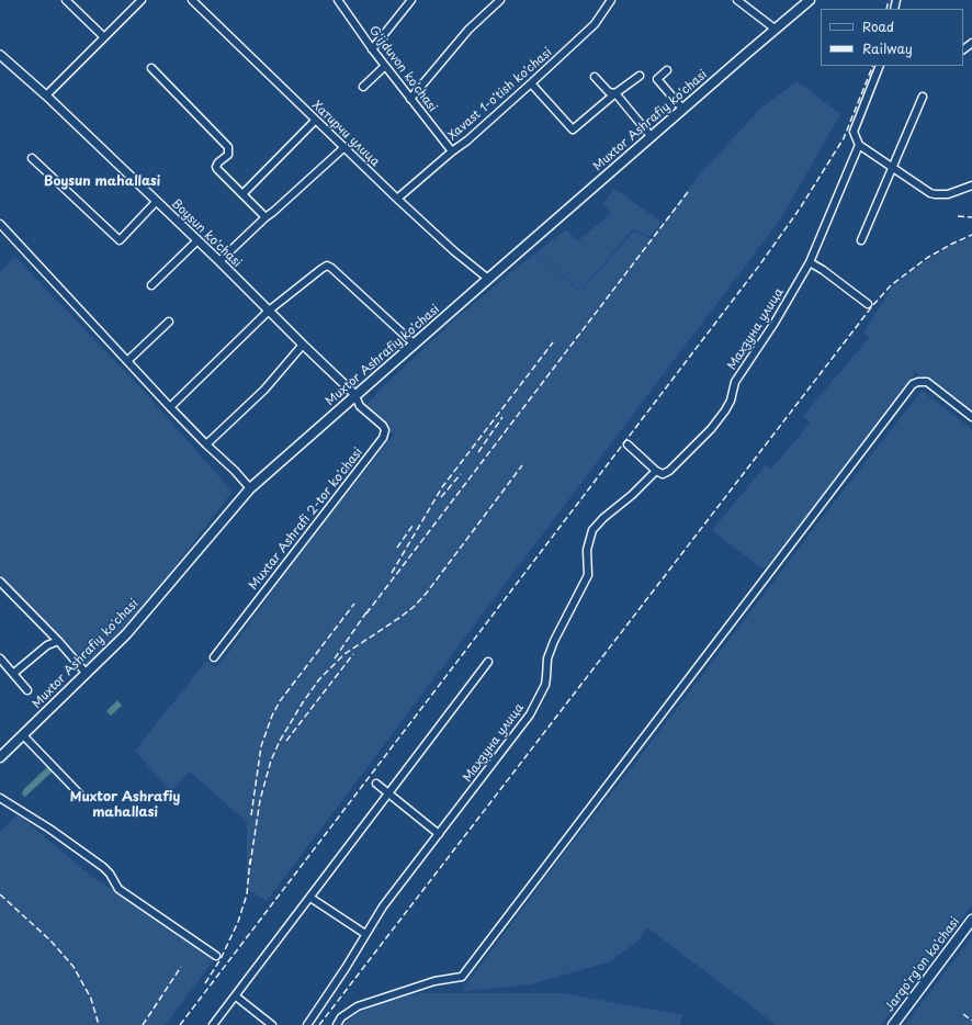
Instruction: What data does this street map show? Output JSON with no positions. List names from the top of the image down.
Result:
{
  "streets": {
    "main road": ["Muxtor Ashrafiy ko'chasi", "Jarqo'rg'on ko'chasi"],
    "street": [
      "G'ijduvon ko'chasi",
      "Xavast 1-o'tish ko'chasi",
      "Хатирчи улица",
      "Boysun ko'chasi",
      "Махзуна улица",
      "Muxtar Ashrafi 2-tor ko'chasi"
    ]
  },
  "crossings": [
    ["G'ijduvon ko'chasi", "Xavast 1-o'tish ko'chasi"],
    ["Xavast 1-o'tish ko'chasi", "Хатирчи улица"],
    ["Muxtor Ashrafiy ko'chasi", "Хатирчи улица"],
    ["Muxtor Ashrafiy ko'chasi", "Boysun ko'chasi"],
    ["Muxtor Ashrafiy ko'chasi", "Muxtar Ashrafi 2-tor ko'chasi"],
    ["Boysun ko'chasi", "Muxtar Ashrafi 2-tor ko'chasi"]
  ],
  "districts": ["Boysun mahallasi", "Muxtor Ashrafiy mahallasi"],
  "legend": ["Road", "Railway"]
}
